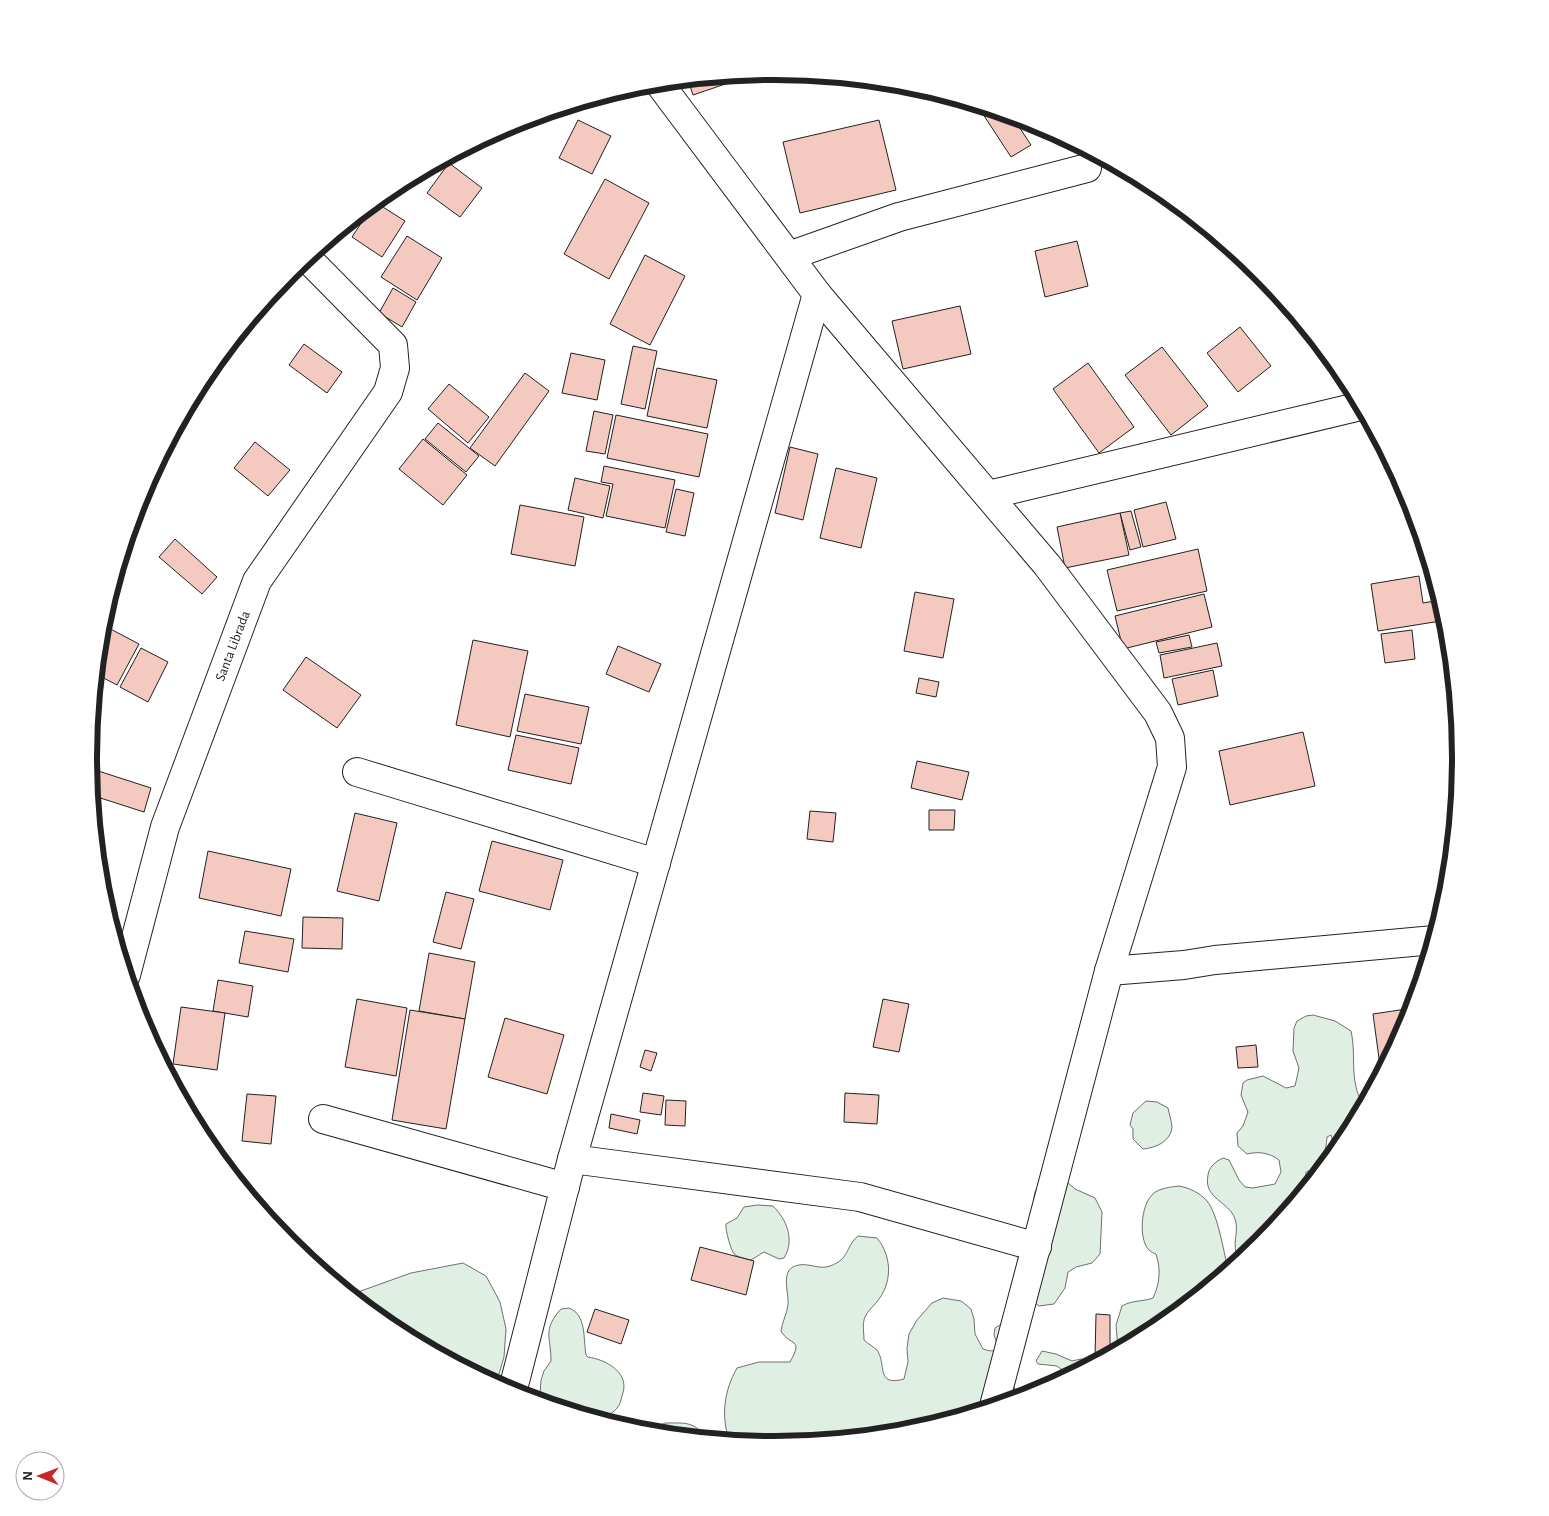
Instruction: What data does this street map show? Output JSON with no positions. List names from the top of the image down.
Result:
{
  "streets": {
    "street": ["Santa Librada"]
  },
  "north": "left"
}
